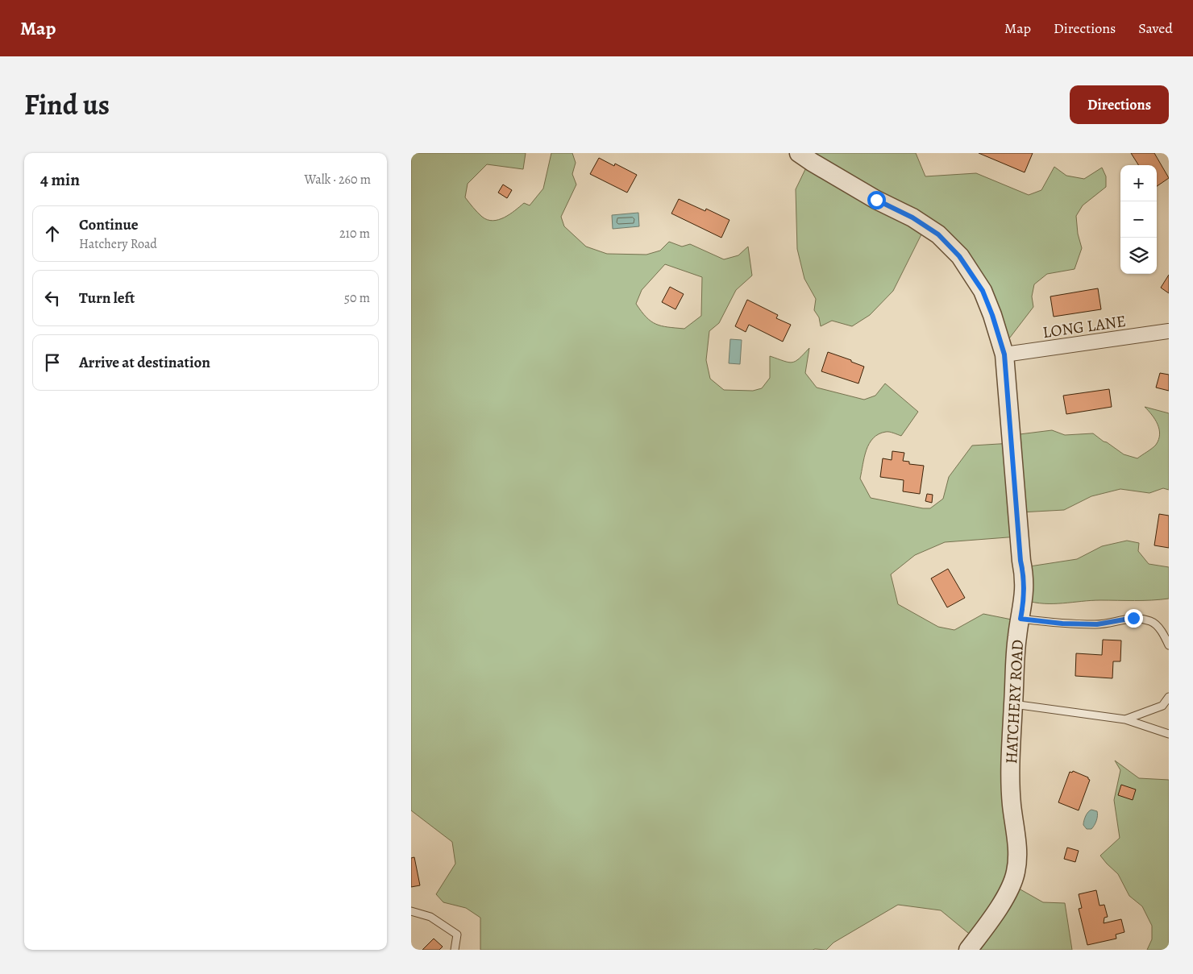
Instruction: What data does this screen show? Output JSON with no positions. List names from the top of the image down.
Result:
{
  "streets": {
    "street": ["LONG LANE", "HATCHERY ROAD"]
  },
  "crossings": [
    ["LONG LANE", "HATCHERY ROAD"]
  ],
  "page": {
    "header": "Map",
    "nav": ["Map", "Directions", "Saved"],
    "title": "Find us",
    "buttons": "Directions",
    "heading": ["4 min", "Walk · 260 m"],
    "map_buttons": ["+", "−"],
    "list": [
      ["Continue", "Hatchery Road", "210 m"],
      ["Turn left", "50 m"],
      "Arrive at destination"
    ]
  }
}
